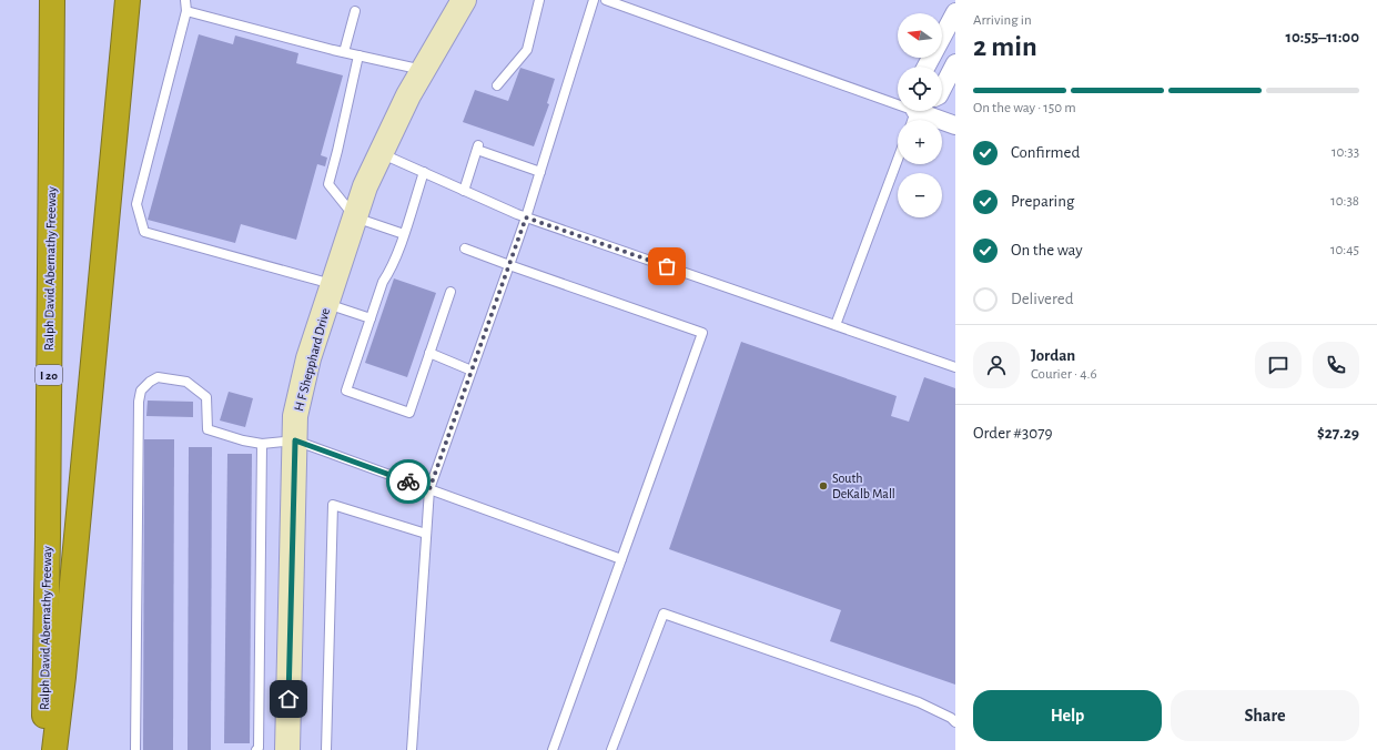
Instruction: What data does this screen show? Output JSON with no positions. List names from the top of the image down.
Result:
{
  "streets": {
    "highway": ["Ralph David Abernathy Freeway", "I 20"],
    "street": ["H F Shepphard Drive"]
  },
  "places": ["South DeKalb Mall"],
  "north": "left",
  "page": {
    "heading": ["2 min", "Arriving in", "10:55–11:00"],
    "panel": [
      "Jordan",
      "Courier · 4.6",
      "Order #3079",
      "$27.29"
    ],
    "map_buttons": ["+", "−"],
    "bar": "On the way · 150 m",
    "list": [
      ["Confirmed", "10:33"],
      ["Preparing", "10:38"],
      ["On the way", "10:45"],
      "Delivered"
    ],
    "buttons": ["Help", "Share"]
  }
}
